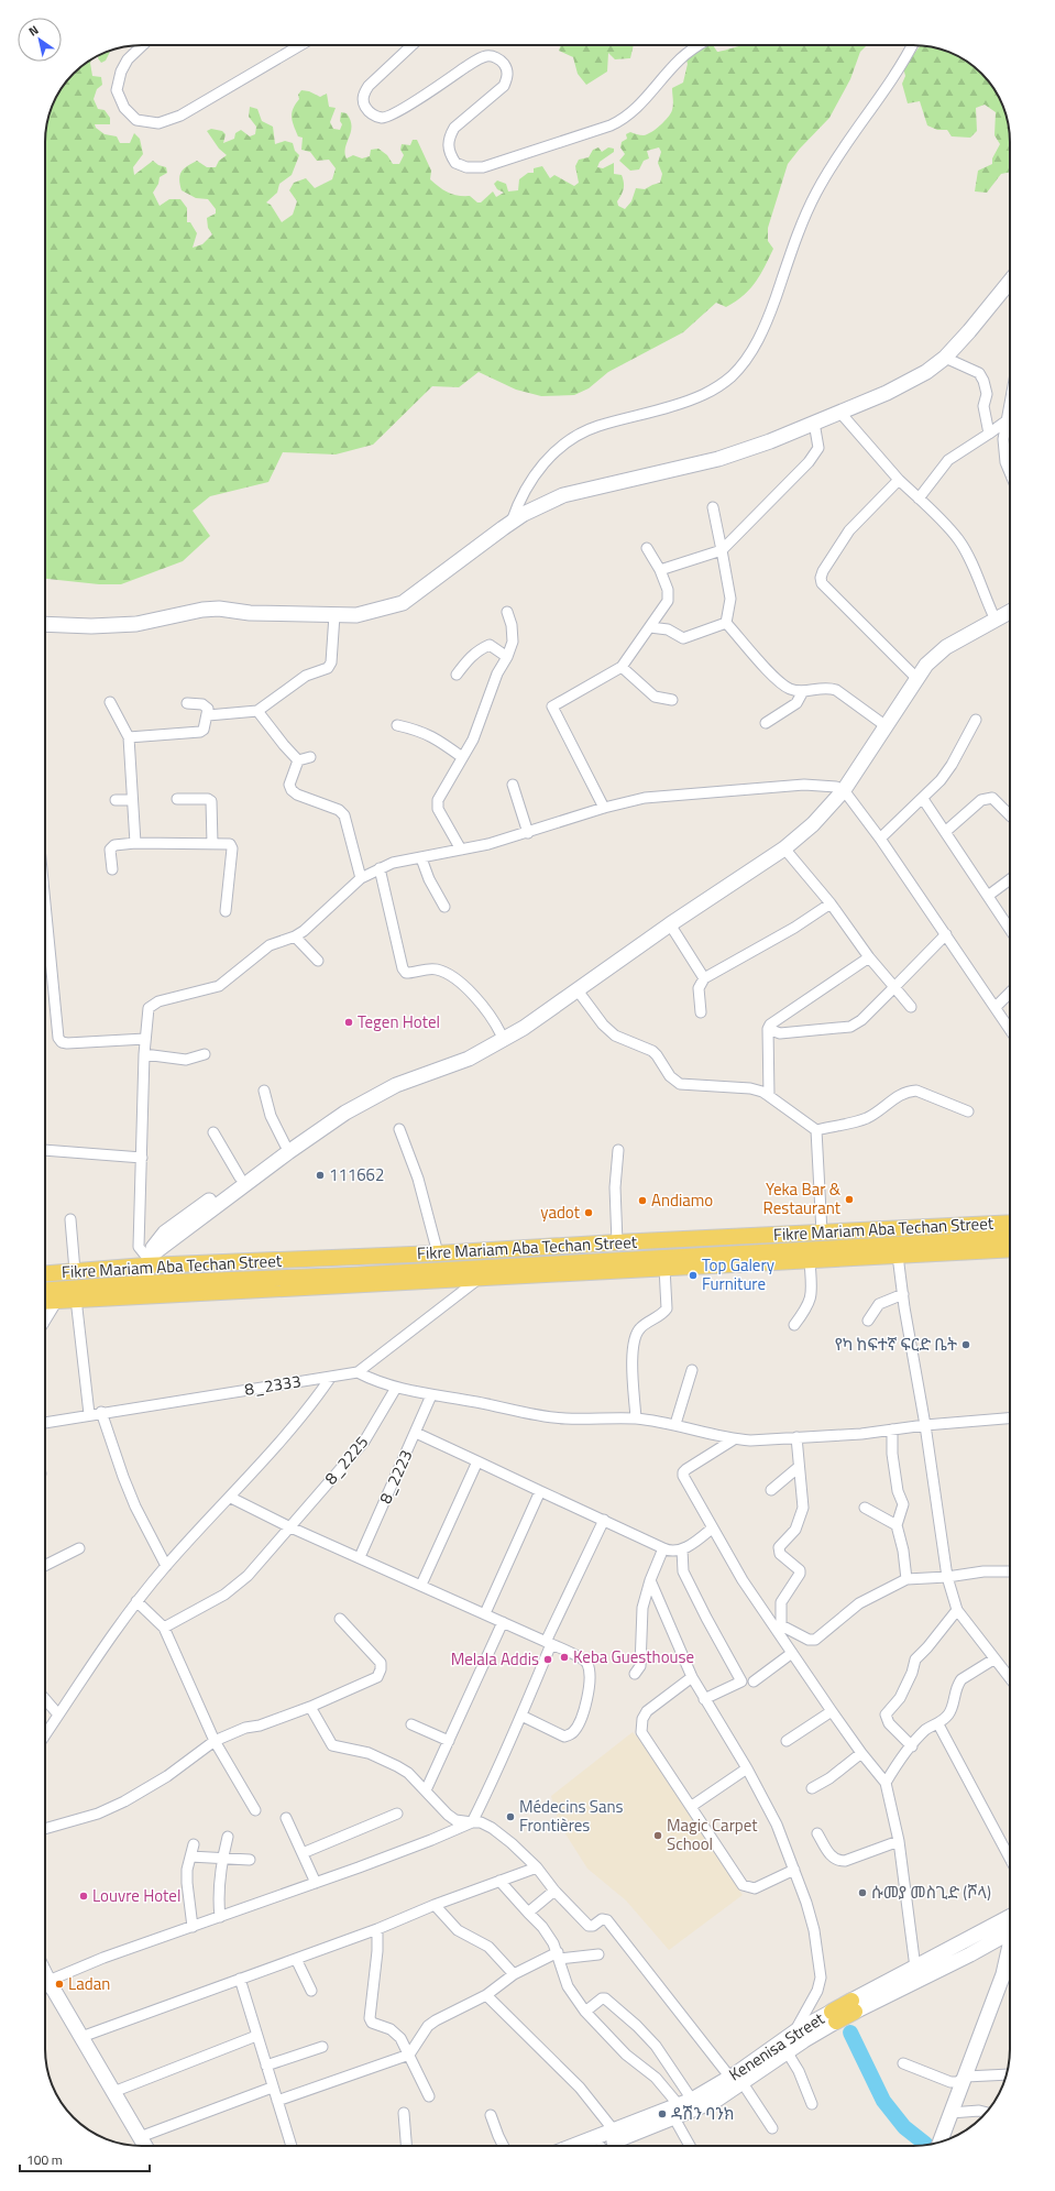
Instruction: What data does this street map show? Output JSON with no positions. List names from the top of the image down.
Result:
{
  "streets": {
    "main road": ["Fikre Mariam Aba Techan Street", "Kenenisa Street"],
    "street": ["8_2333", "8_2225", "8_2223"]
  },
  "places": [
    "Tegen Hotel",
    "111662",
    "Yeka Bar & Restaurant",
    "Andiamo",
    "yadot",
    "Top Galery Furniture",
    "የካ ከፍተኛ ፍርድ ቤት",
    "Keba Guesthouse",
    "Melala Addis",
    "Médecins Sans Frontières",
    "Magic Carpet School",
    "ሱመያ መስጊድ (ሾላ)",
    "Louvre Hotel",
    "Ladan",
    "ዳሽን ባንክ"
  ],
  "scale_bar": "100 m",
  "north": "top left"
}
